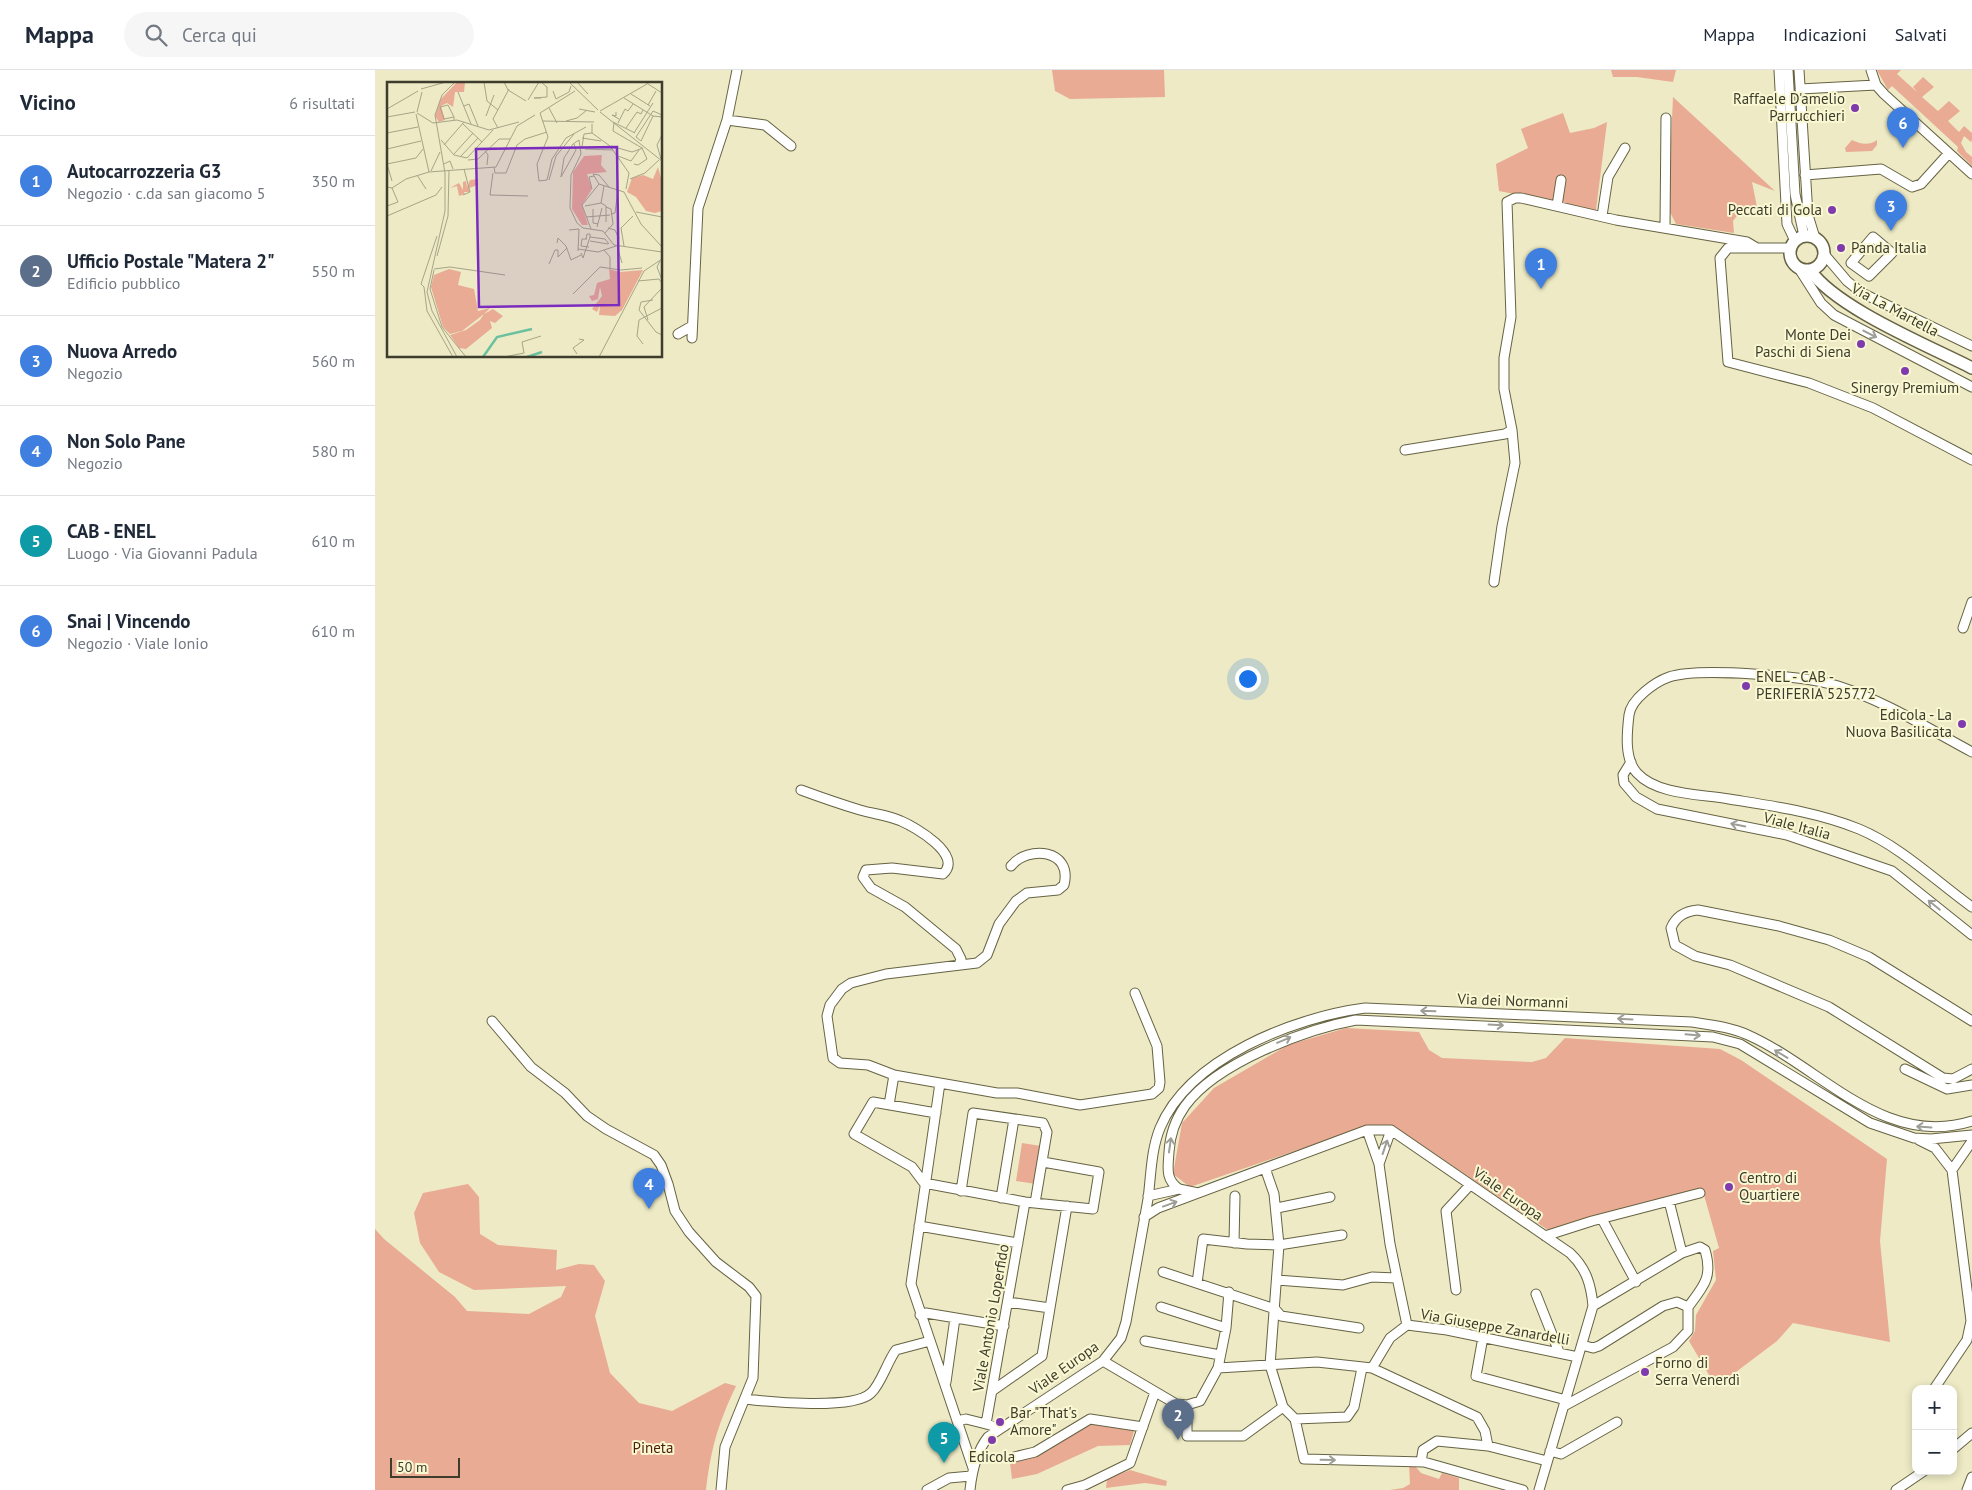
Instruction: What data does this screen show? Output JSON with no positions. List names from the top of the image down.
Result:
{
  "streets": {
    "street": [
      "Via La Martella",
      "Viale Italia",
      "Via dei Normanni",
      "Viale Europa",
      "Viale Antonio Loperfido",
      "Via Giuseppe Zanardelli"
    ]
  },
  "crossings": [
    ["Via dei Normanni", "Viale Europa"],
    ["Viale Europa", "Via Giuseppe Zanardelli"]
  ],
  "parks": ["Pineta"],
  "places": [
    "Raffaele D'amelio Parrucchieri",
    "Peccati di Gola",
    "Panda Italia",
    "Monte Dei Paschi di Siena",
    "Sinergy Premium",
    "ENEL - CAB - PERIFERIA 525772",
    "Edicola - La Nuova Basilicata",
    "Centro di Quartiere",
    "Forno di Serra Venerdì",
    "Bar \"That's Amore\"",
    "Edicola"
  ],
  "scale_bar": "50 m",
  "page": {
    "header": "Mappa",
    "search": "Cerca qui",
    "nav": ["Mappa", "Indicazioni", "Salvati"],
    "heading": ["Vicino", "6 risultati"],
    "pins": [
      "6",
      "3",
      "1",
      "4",
      "2",
      "5"
    ],
    "list": [
      {
        "mark": "1",
        "name": "Autocarrozzeria G3",
        "note": "Negozio · c.da san giacomo 5",
        "value": "350 m"
      },
      {
        "mark": "2",
        "name": "Ufficio Postale \"Matera 2\"",
        "note": "Edificio pubblico",
        "value": "550 m"
      },
      {
        "mark": "3",
        "name": "Nuova Arredo",
        "note": "Negozio",
        "value": "560 m"
      },
      {
        "mark": "4",
        "name": "Non Solo Pane",
        "note": "Negozio",
        "value": "580 m"
      },
      {
        "mark": "5",
        "name": "CAB - ENEL",
        "note": "Luogo · Via Giovanni Padula",
        "value": "610 m"
      },
      {
        "mark": "6",
        "name": "Snai | Vincendo",
        "note": "Negozio · Viale Ionio",
        "value": "610 m"
      }
    ],
    "map_buttons": ["+", "−"],
    "scale": "50 m"
  }
}
